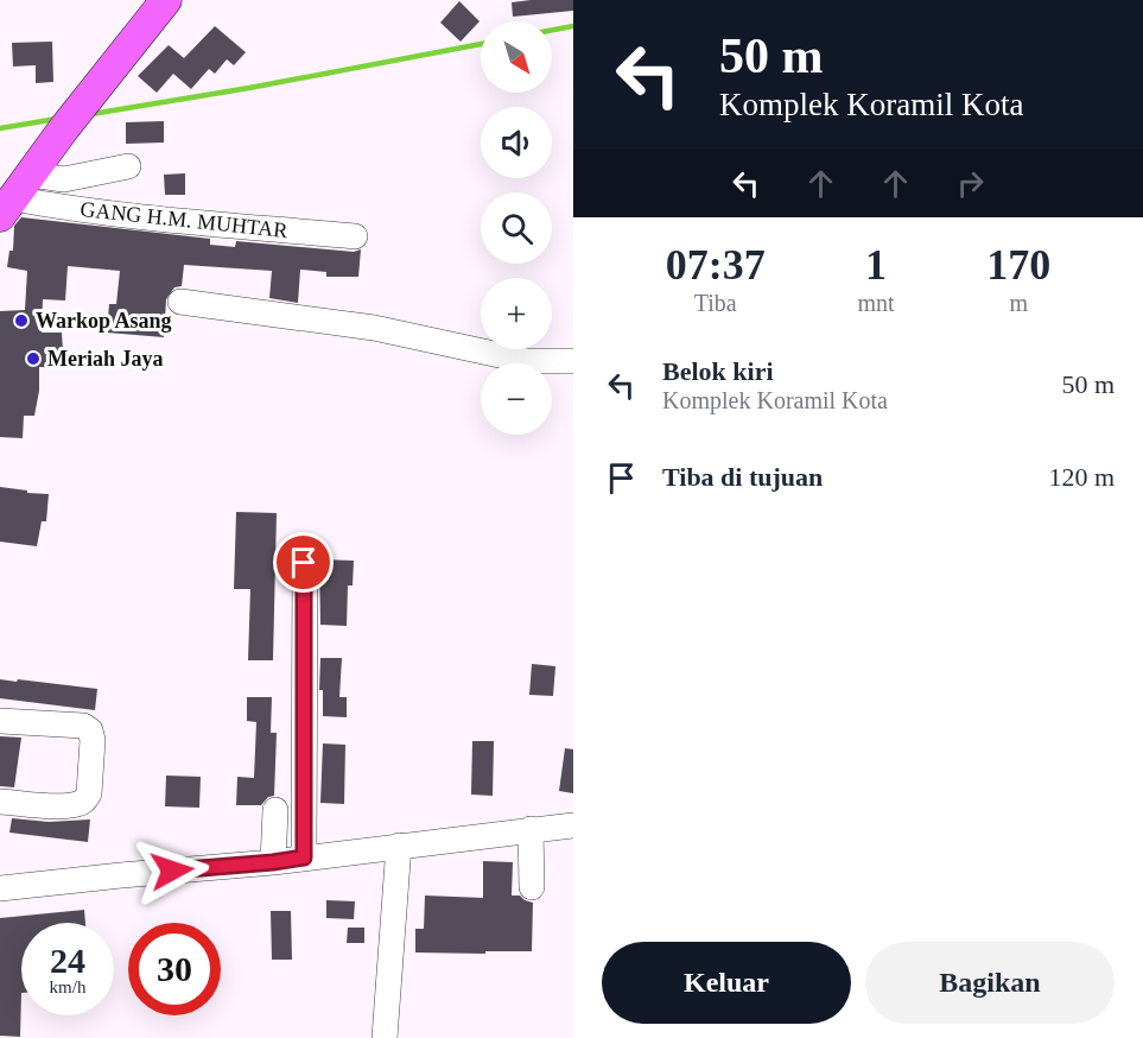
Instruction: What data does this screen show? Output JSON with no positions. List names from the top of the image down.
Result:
{
  "streets": {
    "street": ["GANG H.M. MUHTAR"]
  },
  "places": ["Warkop Asang", "Meriah Jaya"],
  "north": "bottom right",
  "page": {
    "turn": ["50 m", "Komplek Koramil Kota"],
    "map_buttons": ["+", "−"],
    "eta": [
      "07:37",
      "Tiba",
      "1",
      "mnt",
      "170",
      "m"
    ],
    "list": [
      {
        "name": "Belok kiri",
        "note": "Komplek Koramil Kota",
        "value": "50 m"
      },
      {
        "name": "Tiba di tujuan",
        "value": "120 m"
      }
    ],
    "speed": "24 km/h",
    "limit": "30",
    "buttons": ["Keluar", "Bagikan"]
  }
}
